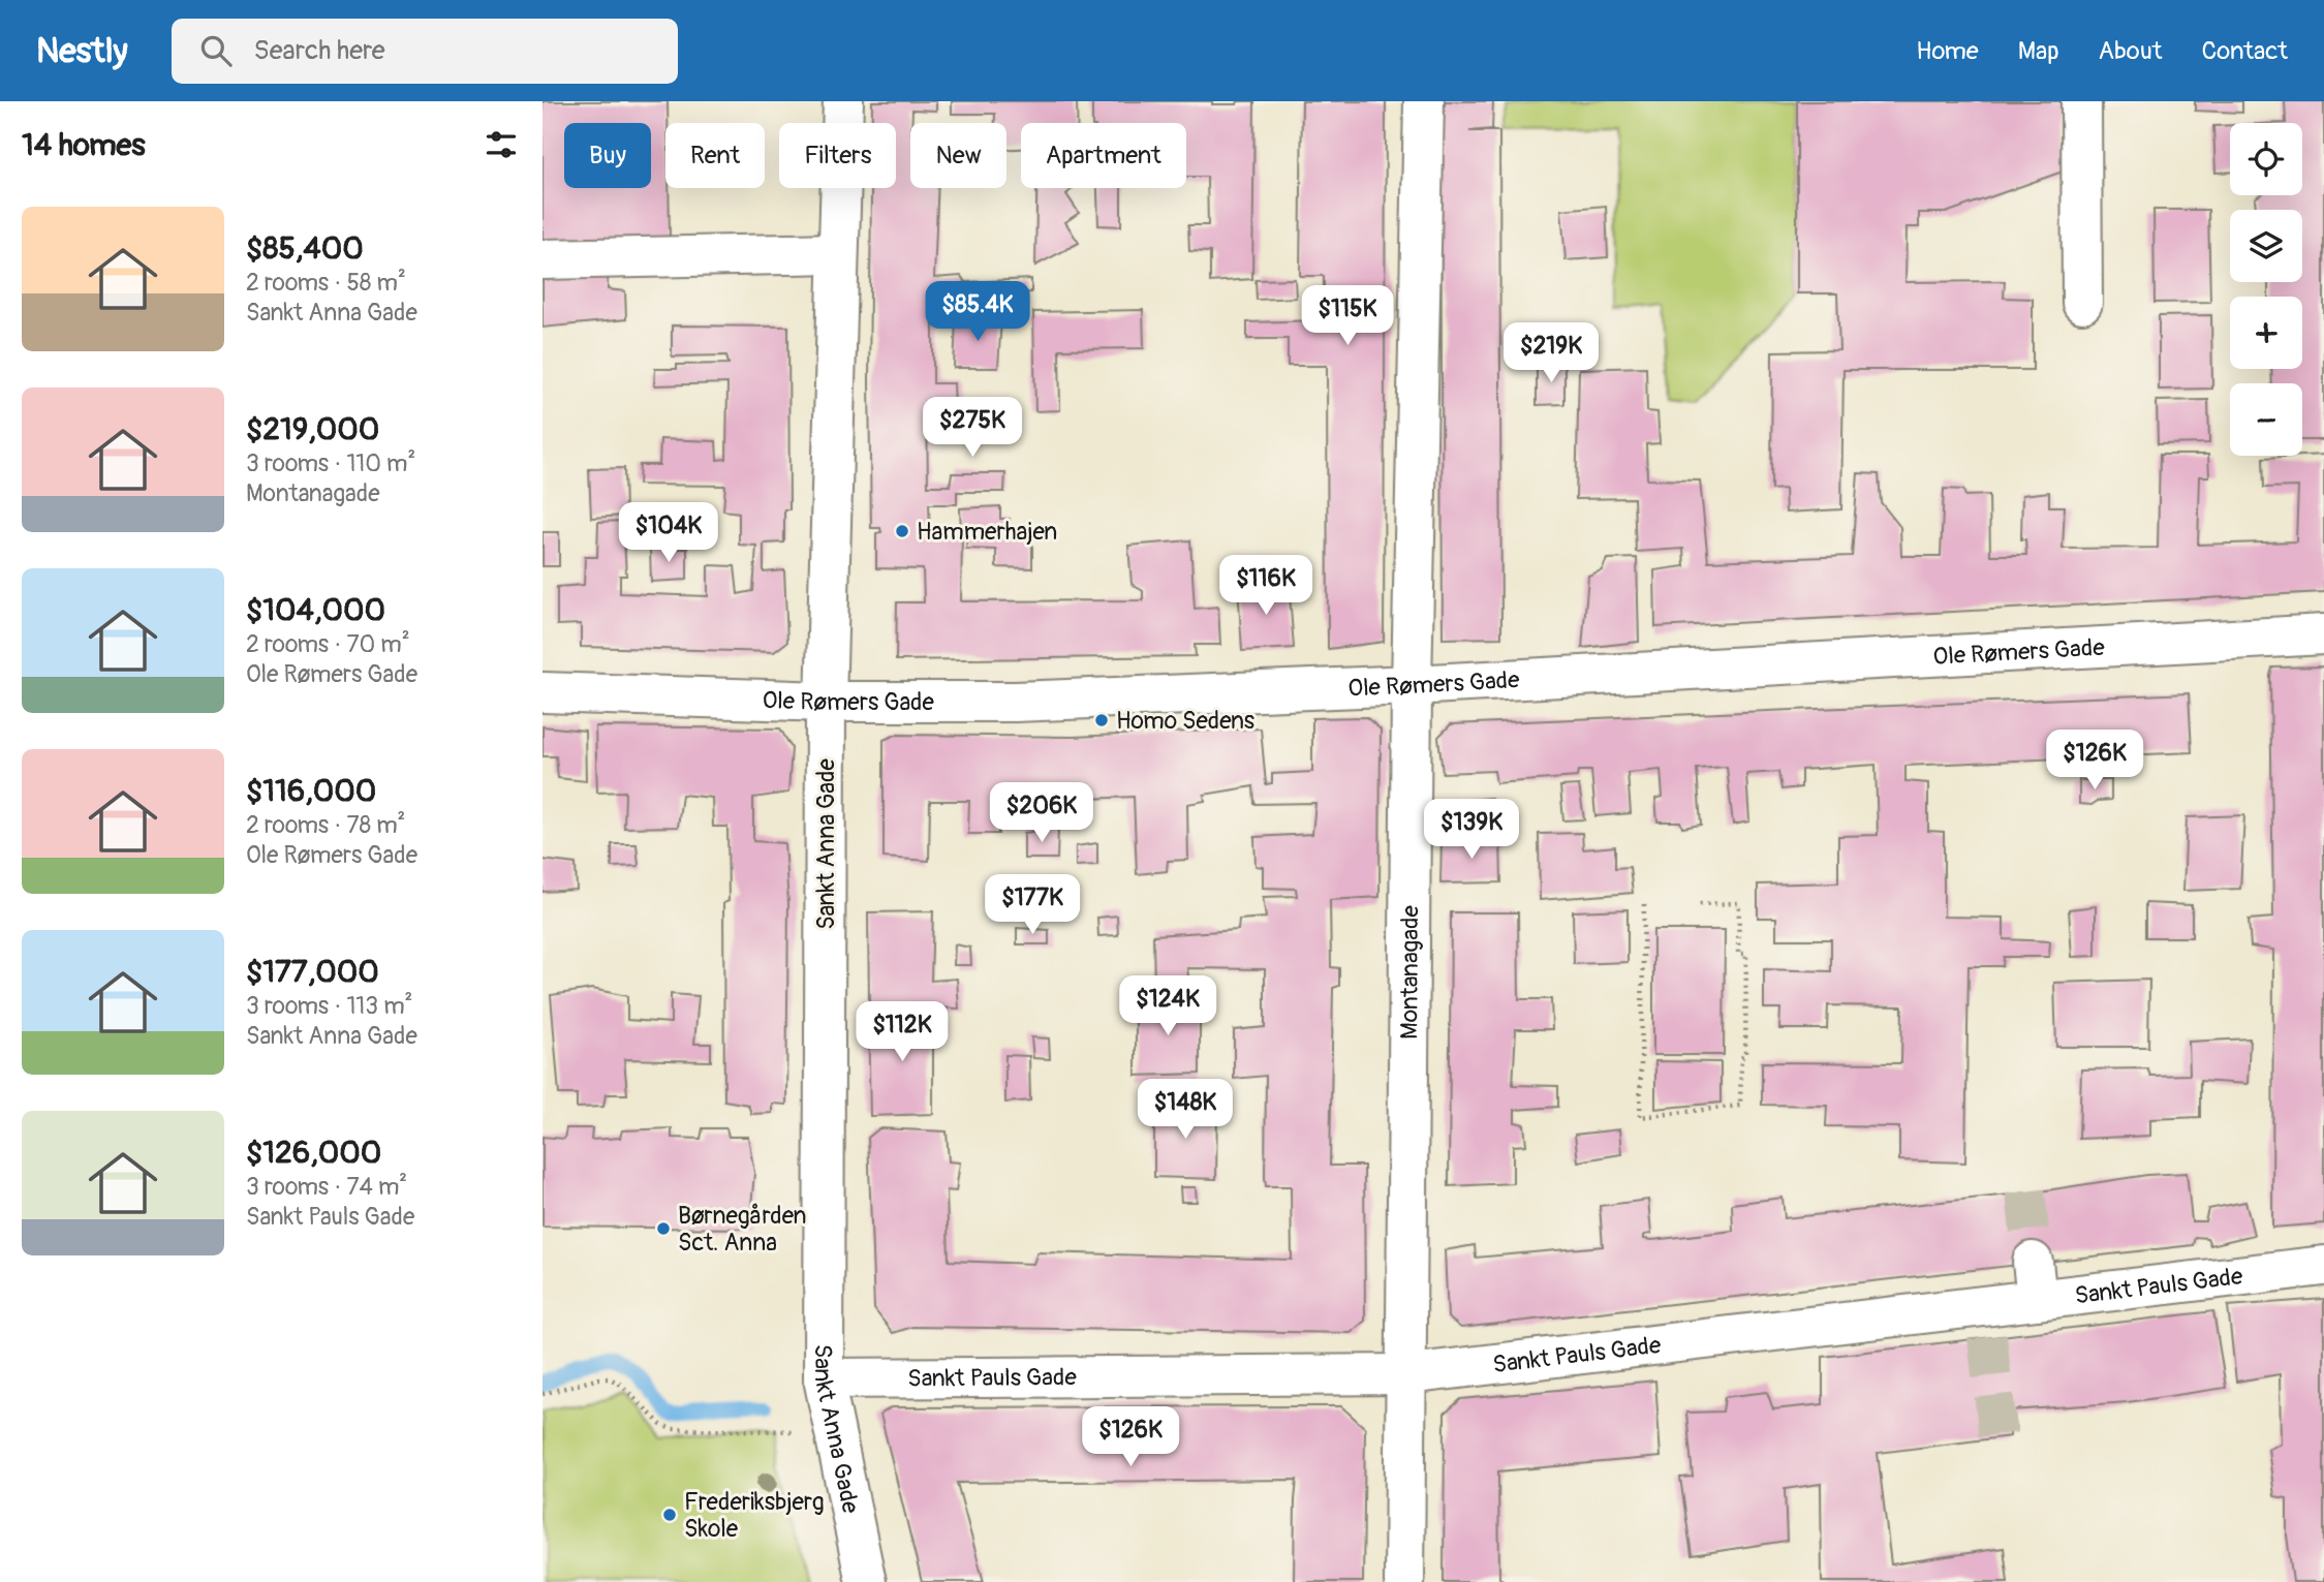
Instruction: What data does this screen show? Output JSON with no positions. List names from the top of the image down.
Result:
{
  "streets": {
    "street": [
      "Ole Rømers Gade",
      "Sankt Anna Gade",
      "Montanagade",
      "Sankt Pauls Gade"
    ]
  },
  "crossings": [
    ["Ole Rømers Gade", "Sankt Anna Gade"],
    ["Ole Rømers Gade", "Montanagade"],
    ["Sankt Anna Gade", "Sankt Pauls Gade"],
    ["Montanagade", "Sankt Pauls Gade"]
  ],
  "places": [
    "Hammerhajen",
    "Homo Sedens",
    "Børnegården Sct. Anna",
    "Frederiksbjerg Skole"
  ],
  "page": {
    "header": "Nestly",
    "search": "Search here",
    "nav": [
      "Home",
      "Map",
      "About",
      "Contact"
    ],
    "heading": "14 homes",
    "map_buttons": ["+", "−"],
    "chip": [
      "Buy",
      "Rent",
      "Filters",
      "New",
      "Apartment"
    ],
    "list": [
      {
        "name": "$85,400",
        "note": "2 rooms · 58 m² · Sankt Anna Gade"
      },
      {
        "name": "$219,000",
        "note": "3 rooms · 110 m² · Montanagade"
      },
      {
        "name": "$104,000",
        "note": "2 rooms · 70 m² · Ole Rømers Gade"
      },
      {
        "name": "$116,000",
        "note": "2 rooms · 78 m² · Ole Rømers Gade"
      },
      {
        "name": "$177,000",
        "note": "3 rooms · 113 m² · Sankt Anna Gade"
      },
      {
        "name": "$126,000",
        "note": "3 rooms · 74 m² · Sankt Pauls Gade"
      }
    ],
    "price": [
      "$85.4K",
      "$115K",
      "$219K",
      "$275K",
      "$104K",
      "$116K",
      "$126K",
      "$206K",
      "$139K",
      "$177K",
      "$124K",
      "$112K",
      "$148K",
      "$126K"
    ]
  }
}
